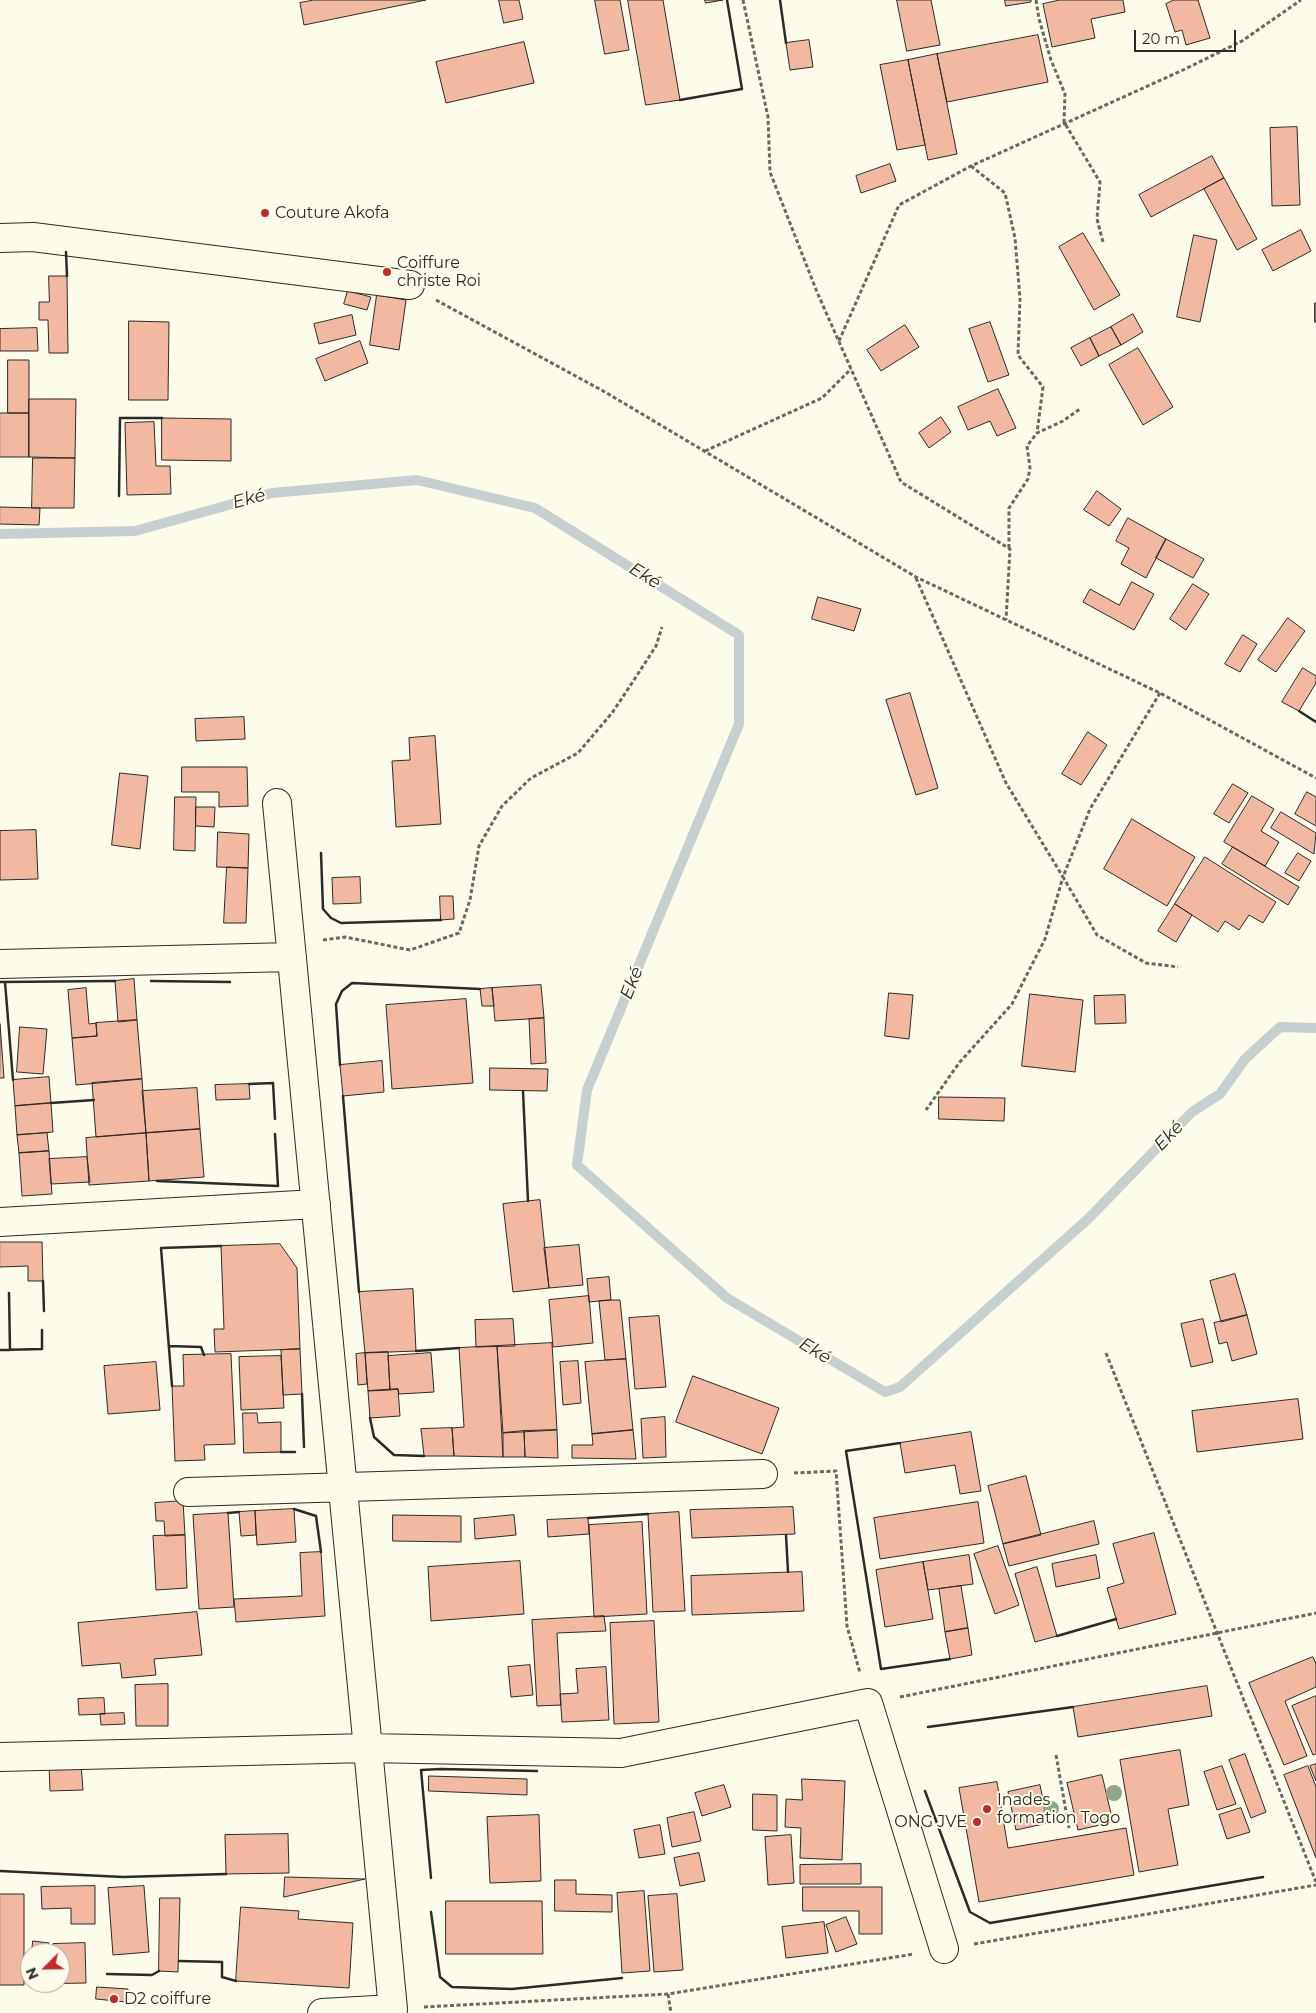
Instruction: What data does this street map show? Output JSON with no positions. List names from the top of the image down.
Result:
{
  "water": ["Eké"],
  "places": [
    "Couture Akofa",
    "Coiffure christe Roi",
    "Inades formation Togo",
    "ONG JVE",
    "D2 coiffure"
  ],
  "scale_bar": "20 m",
  "north": "bottom left"
}
